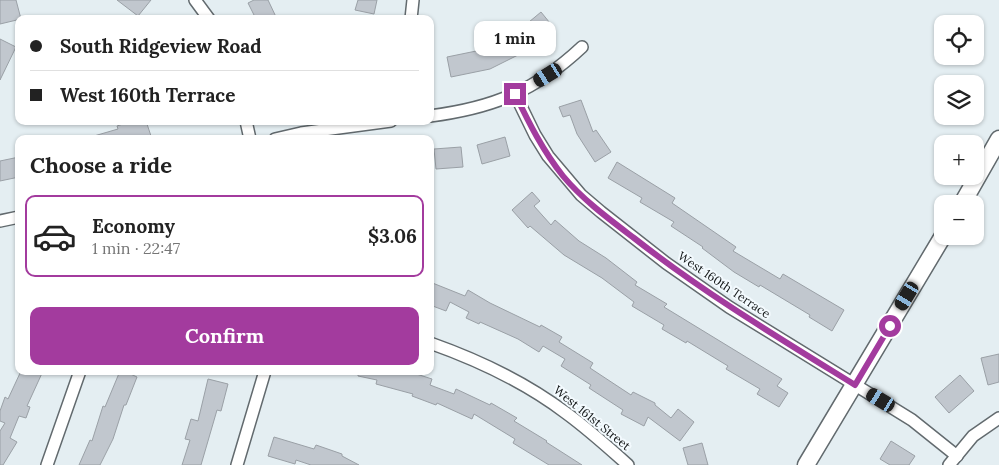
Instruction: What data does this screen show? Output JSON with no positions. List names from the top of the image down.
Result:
{
  "streets": {
    "street": ["West 160th Terrace", "West 161st Street"]
  },
  "page": {
    "map_buttons": ["+", "−"],
    "banner": ["South Ridgeview Road", "West 160th Terrace"],
    "bubble": "1 min",
    "heading": "Choose a ride",
    "list": [
      {
        "name": "Economy",
        "note": "1 min · 22:47",
        "value": "$3.06"
      }
    ],
    "buttons": "Confirm"
  }
}
